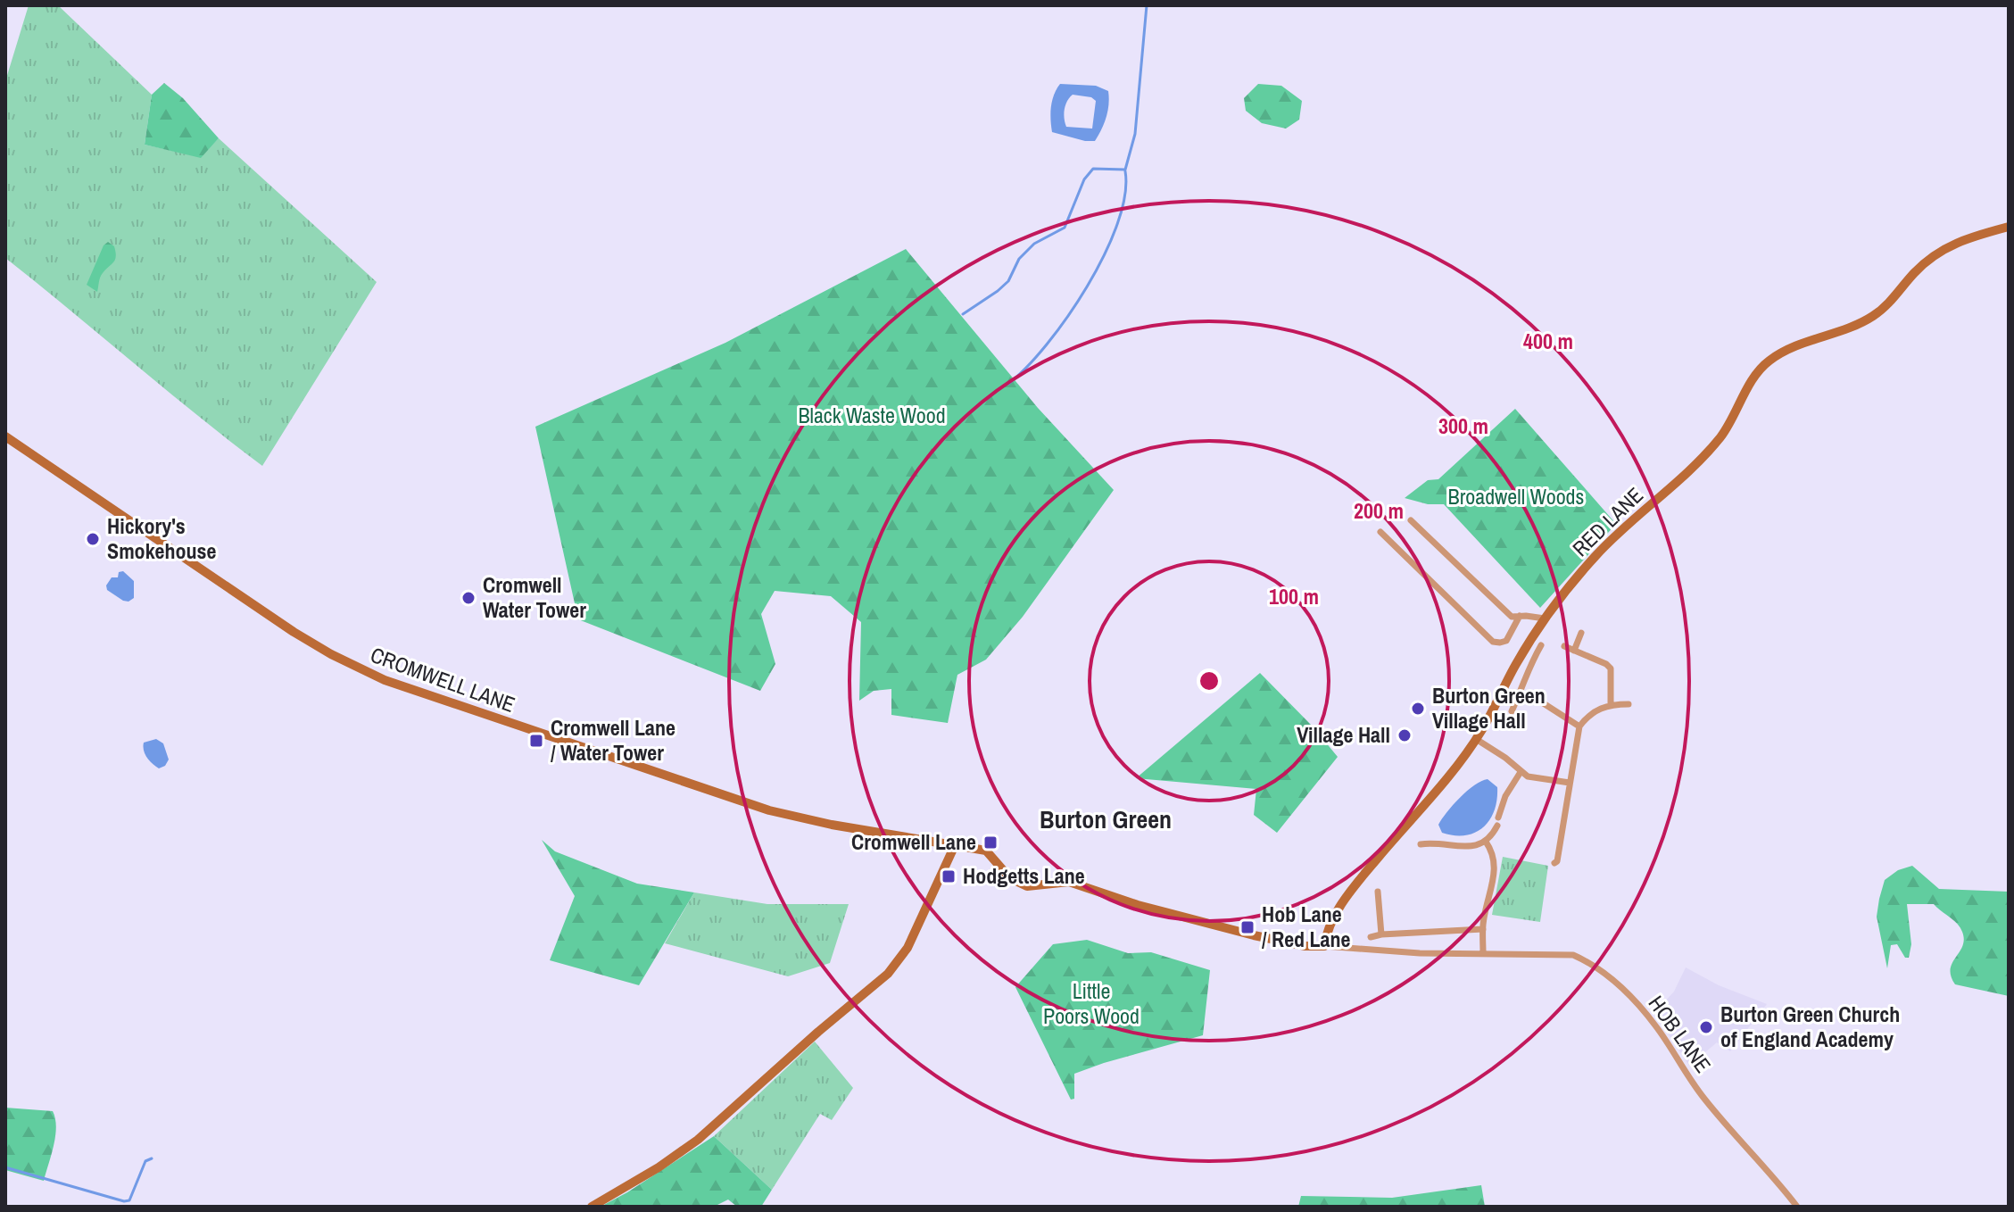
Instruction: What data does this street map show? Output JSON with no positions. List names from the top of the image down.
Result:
{
  "streets": {
    "street": ["RED LANE", "CROMWELL LANE", "HOB LANE"]
  },
  "crossings": [
    ["RED LANE", "CROMWELL LANE"],
    ["RED LANE", "HOB LANE"],
    ["CROMWELL LANE", "HOB LANE"]
  ],
  "districts": ["Burton Green"],
  "parks": ["Black Waste Wood", "Broadwell Woods", "Little Poors Wood"],
  "places": {
    "other": [
      "Hickory's Smokehouse",
      "Cromwell Water Tower",
      "Burton Green Village Hall",
      "Village Hall",
      "Burton Green Church of England Academy"
    ],
    "transit": [
      "Cromwell Lane / Water Tower",
      "Cromwell Lane",
      "Hodgetts Lane",
      "Hob Lane / Red Lane"
    ]
  },
  "rings": [
    "400 m",
    "300 m",
    "200 m",
    "100 m"
  ]
}
